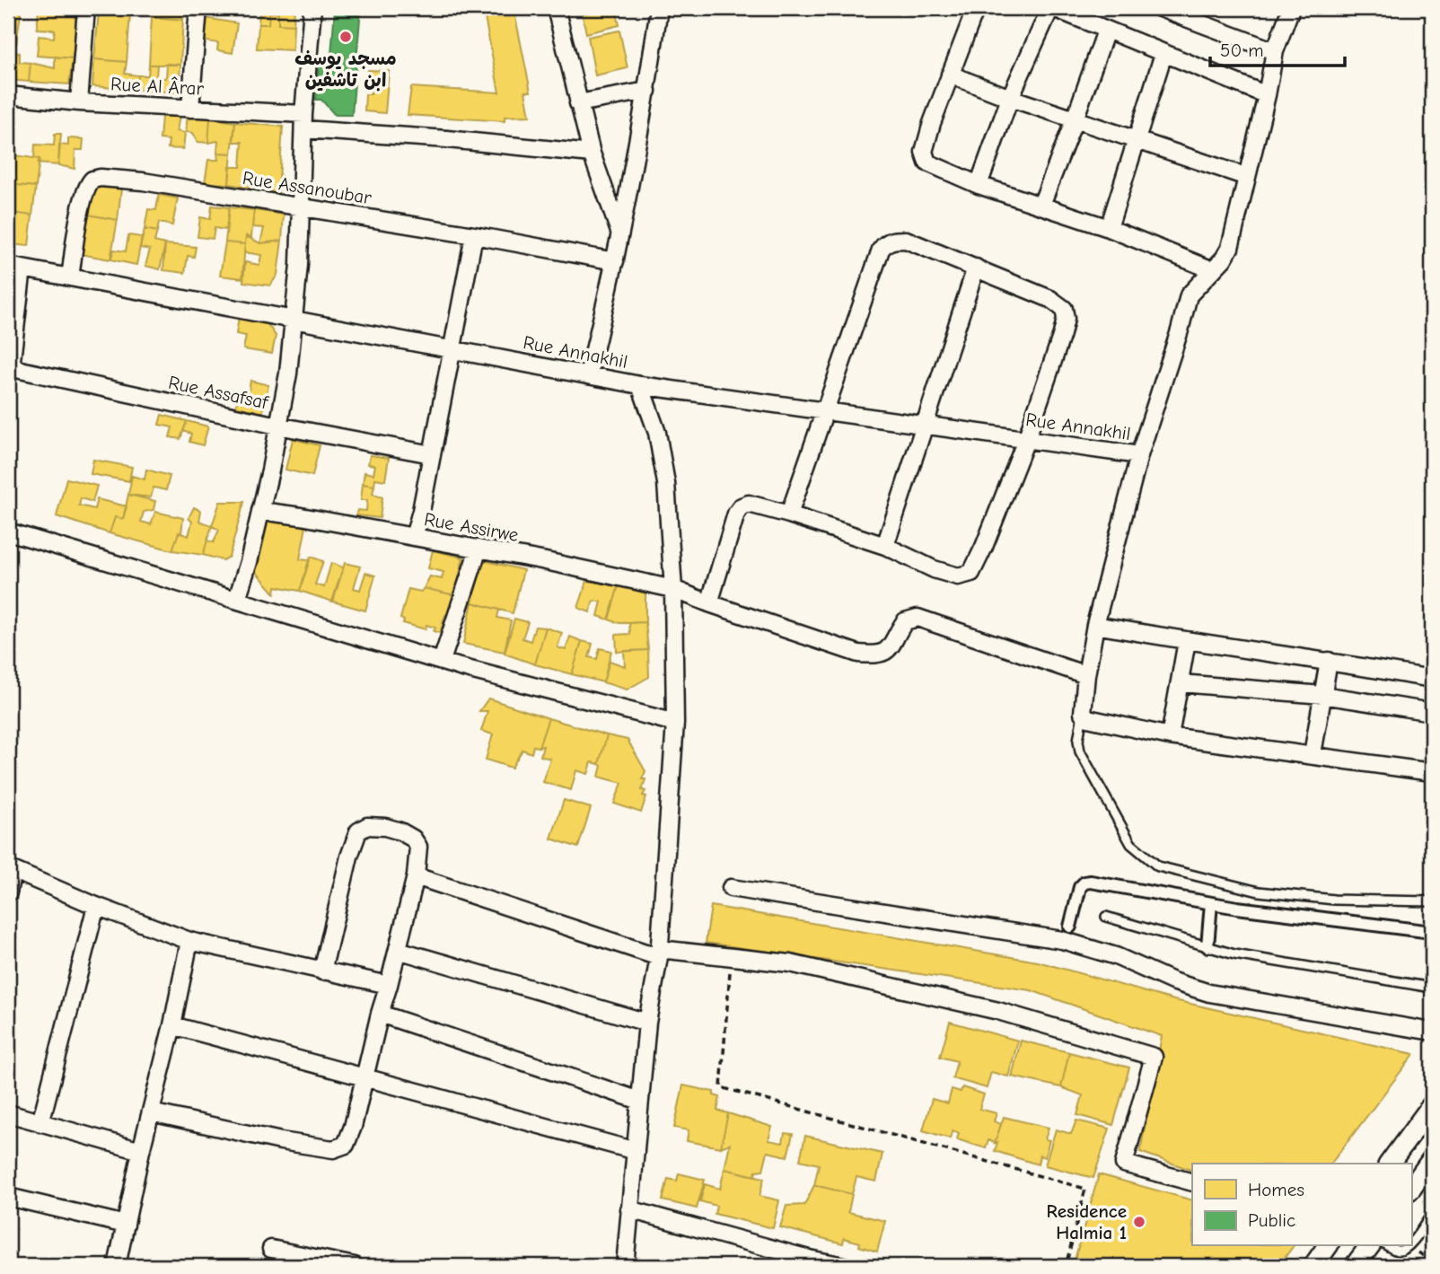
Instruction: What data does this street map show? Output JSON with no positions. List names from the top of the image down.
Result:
{
  "streets": {
    "street": [
      "Rue Al Ârar",
      "Rue Assanoubar",
      "Rue Annakhil",
      "Rue Assafsaf",
      "Rue Assirwe"
    ]
  },
  "crossings": [
    ["Rue Assanoubar", "Rue Annakhil"],
    ["Rue Annakhil", "Rue Assafsaf"]
  ],
  "places": ["مسجد يوسف ابن تاشفين", "Residence Halmia 1"],
  "legend": ["Homes", "Public"],
  "scale_bar": "50 m"
}
